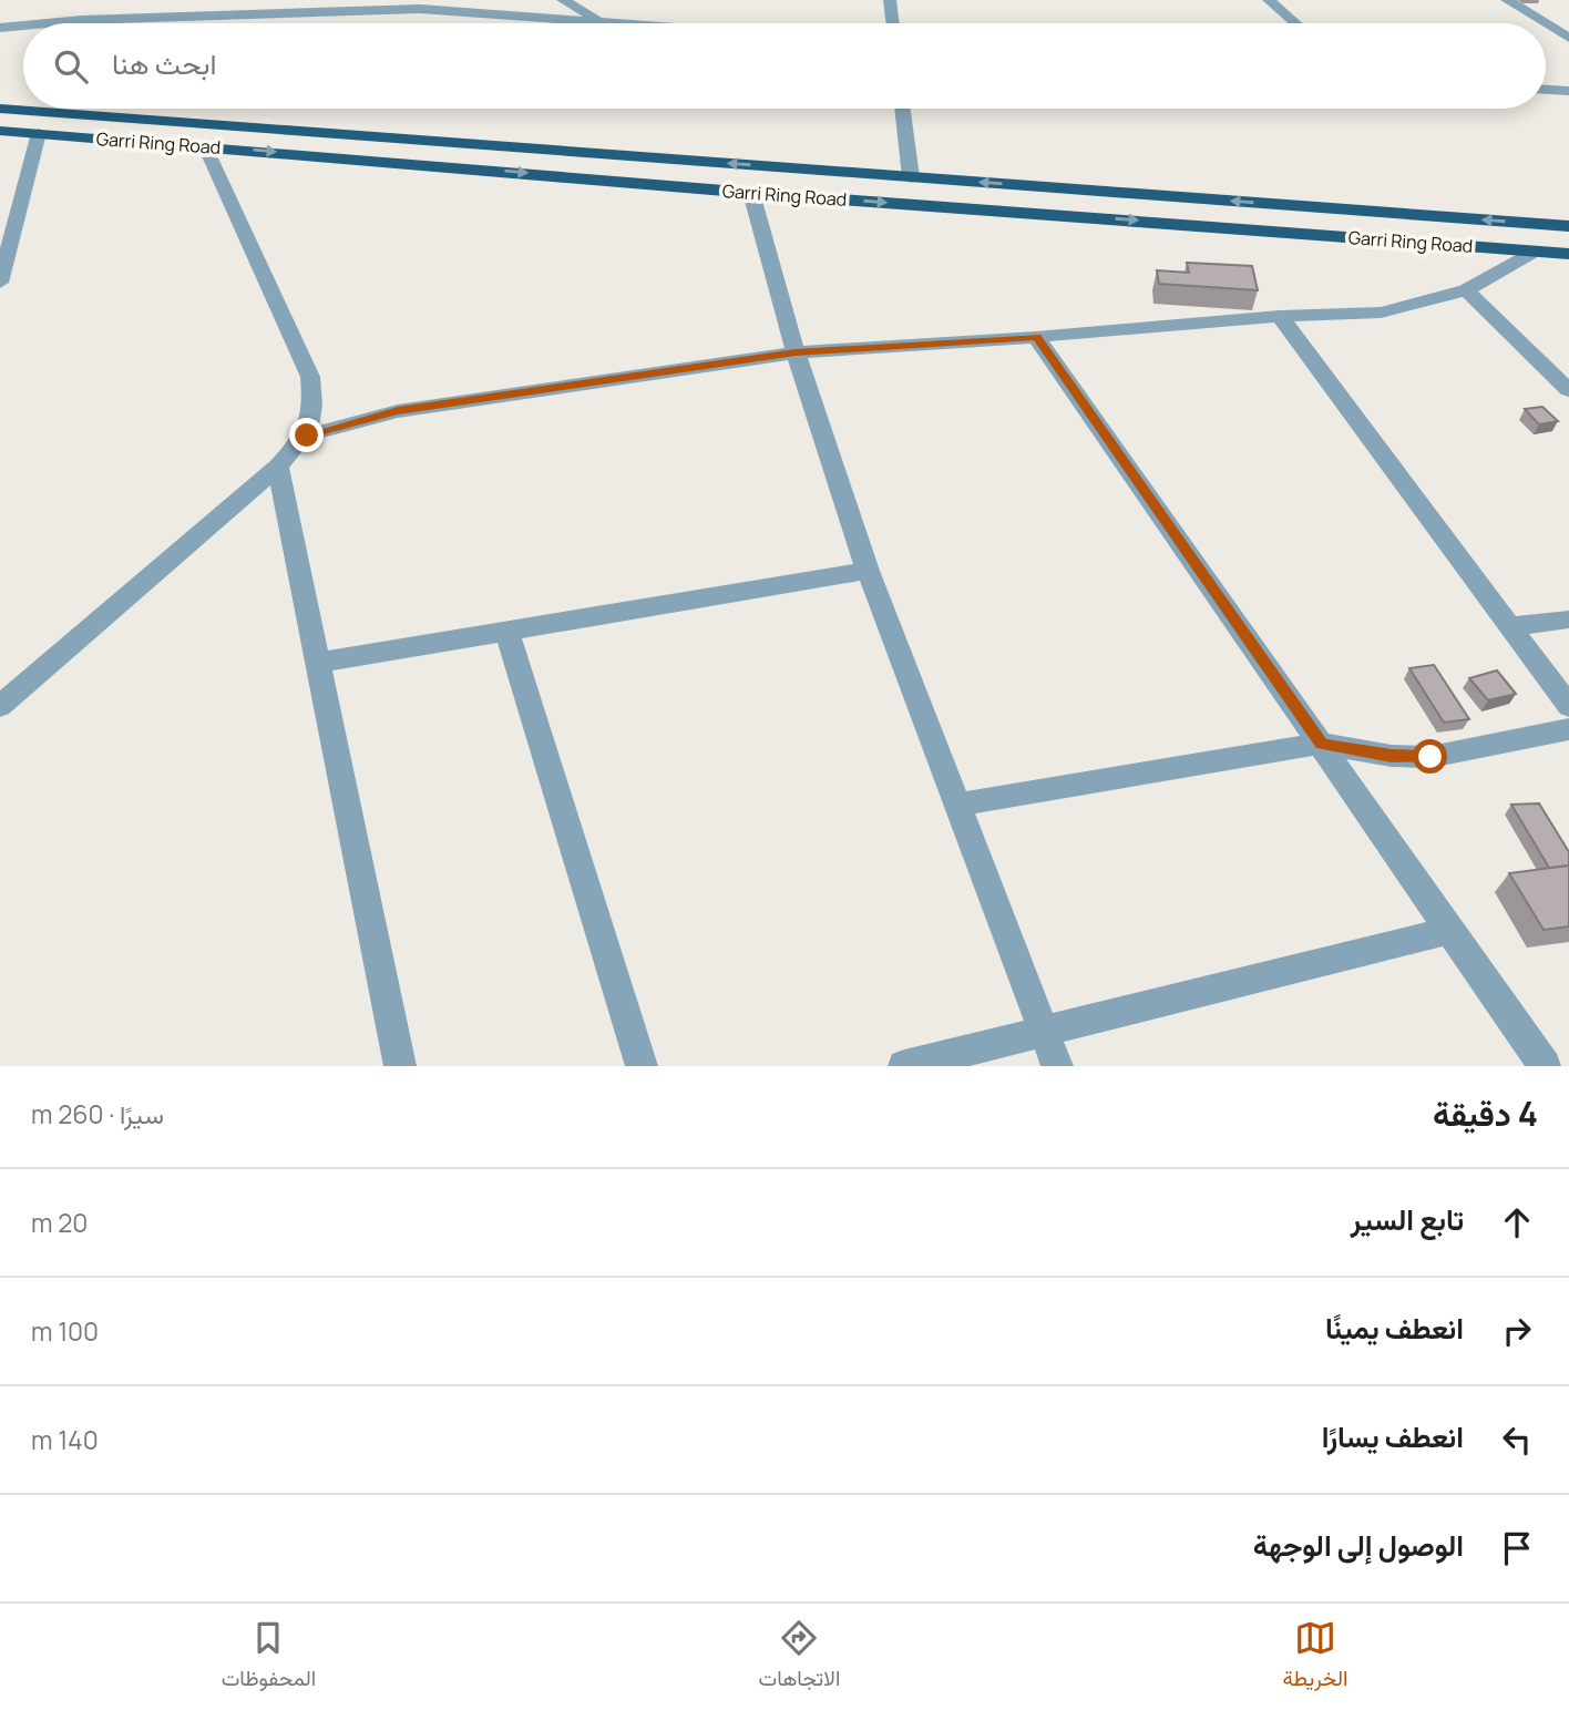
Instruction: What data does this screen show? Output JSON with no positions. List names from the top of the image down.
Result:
{
  "streets": {
    "highway": ["Garri Ring Road"]
  },
  "page": {
    "search": "ابحث هنا",
    "heading": ["4 دقيقة", "سيرًا · 260 m"],
    "list": [
      ["تابع السير", "20 m"],
      ["انعطف يمينًا", "100 m"],
      ["انعطف يسارًا", "140 m"],
      "الوصول إلى الوجهة"
    ],
    "nav": ["الخريطة", "الاتجاهات", "المحفوظات"]
  }
}
